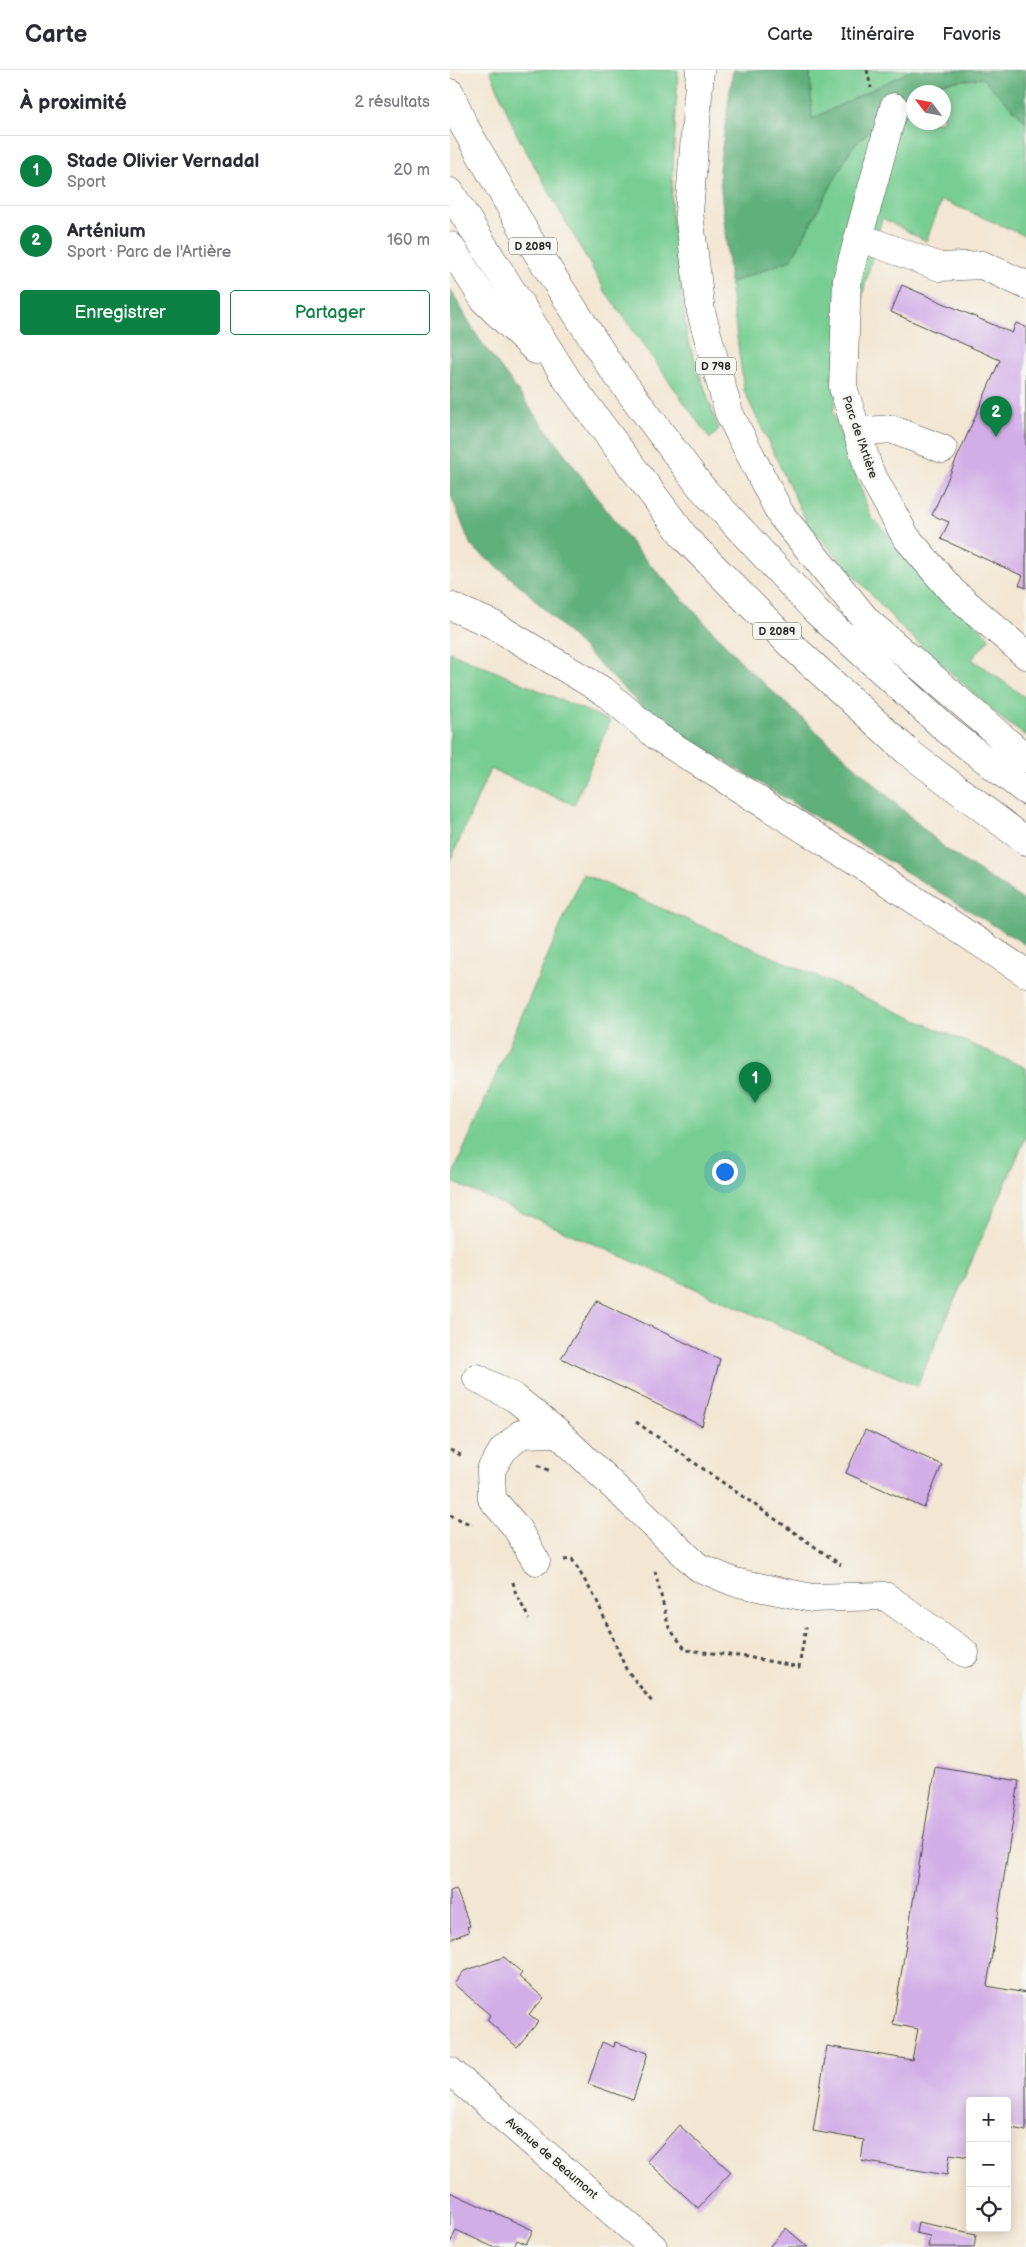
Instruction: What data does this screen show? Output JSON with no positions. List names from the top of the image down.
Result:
{
  "streets": {
    "main road": [
      "D 2089",
      "D 798",
      "Parc de l'Artière",
      "Avenue de Beaumont"
    ]
  },
  "north": "top left",
  "page": {
    "header": "Carte",
    "nav": ["Carte", "Itinéraire", "Favoris"],
    "heading": ["À proximité", "2 résultats"],
    "list": [
      {
        "mark": "1",
        "name": "Stade Olivier Vernadal",
        "note": "Sport",
        "value": "20 m"
      },
      {
        "mark": "2",
        "name": "Arténium",
        "note": "Sport · Parc de l'Artière",
        "value": "160 m"
      }
    ],
    "buttons": ["Enregistrer", "Partager"],
    "pins": ["2", "1"],
    "map_buttons": ["+", "−"]
  }
}
